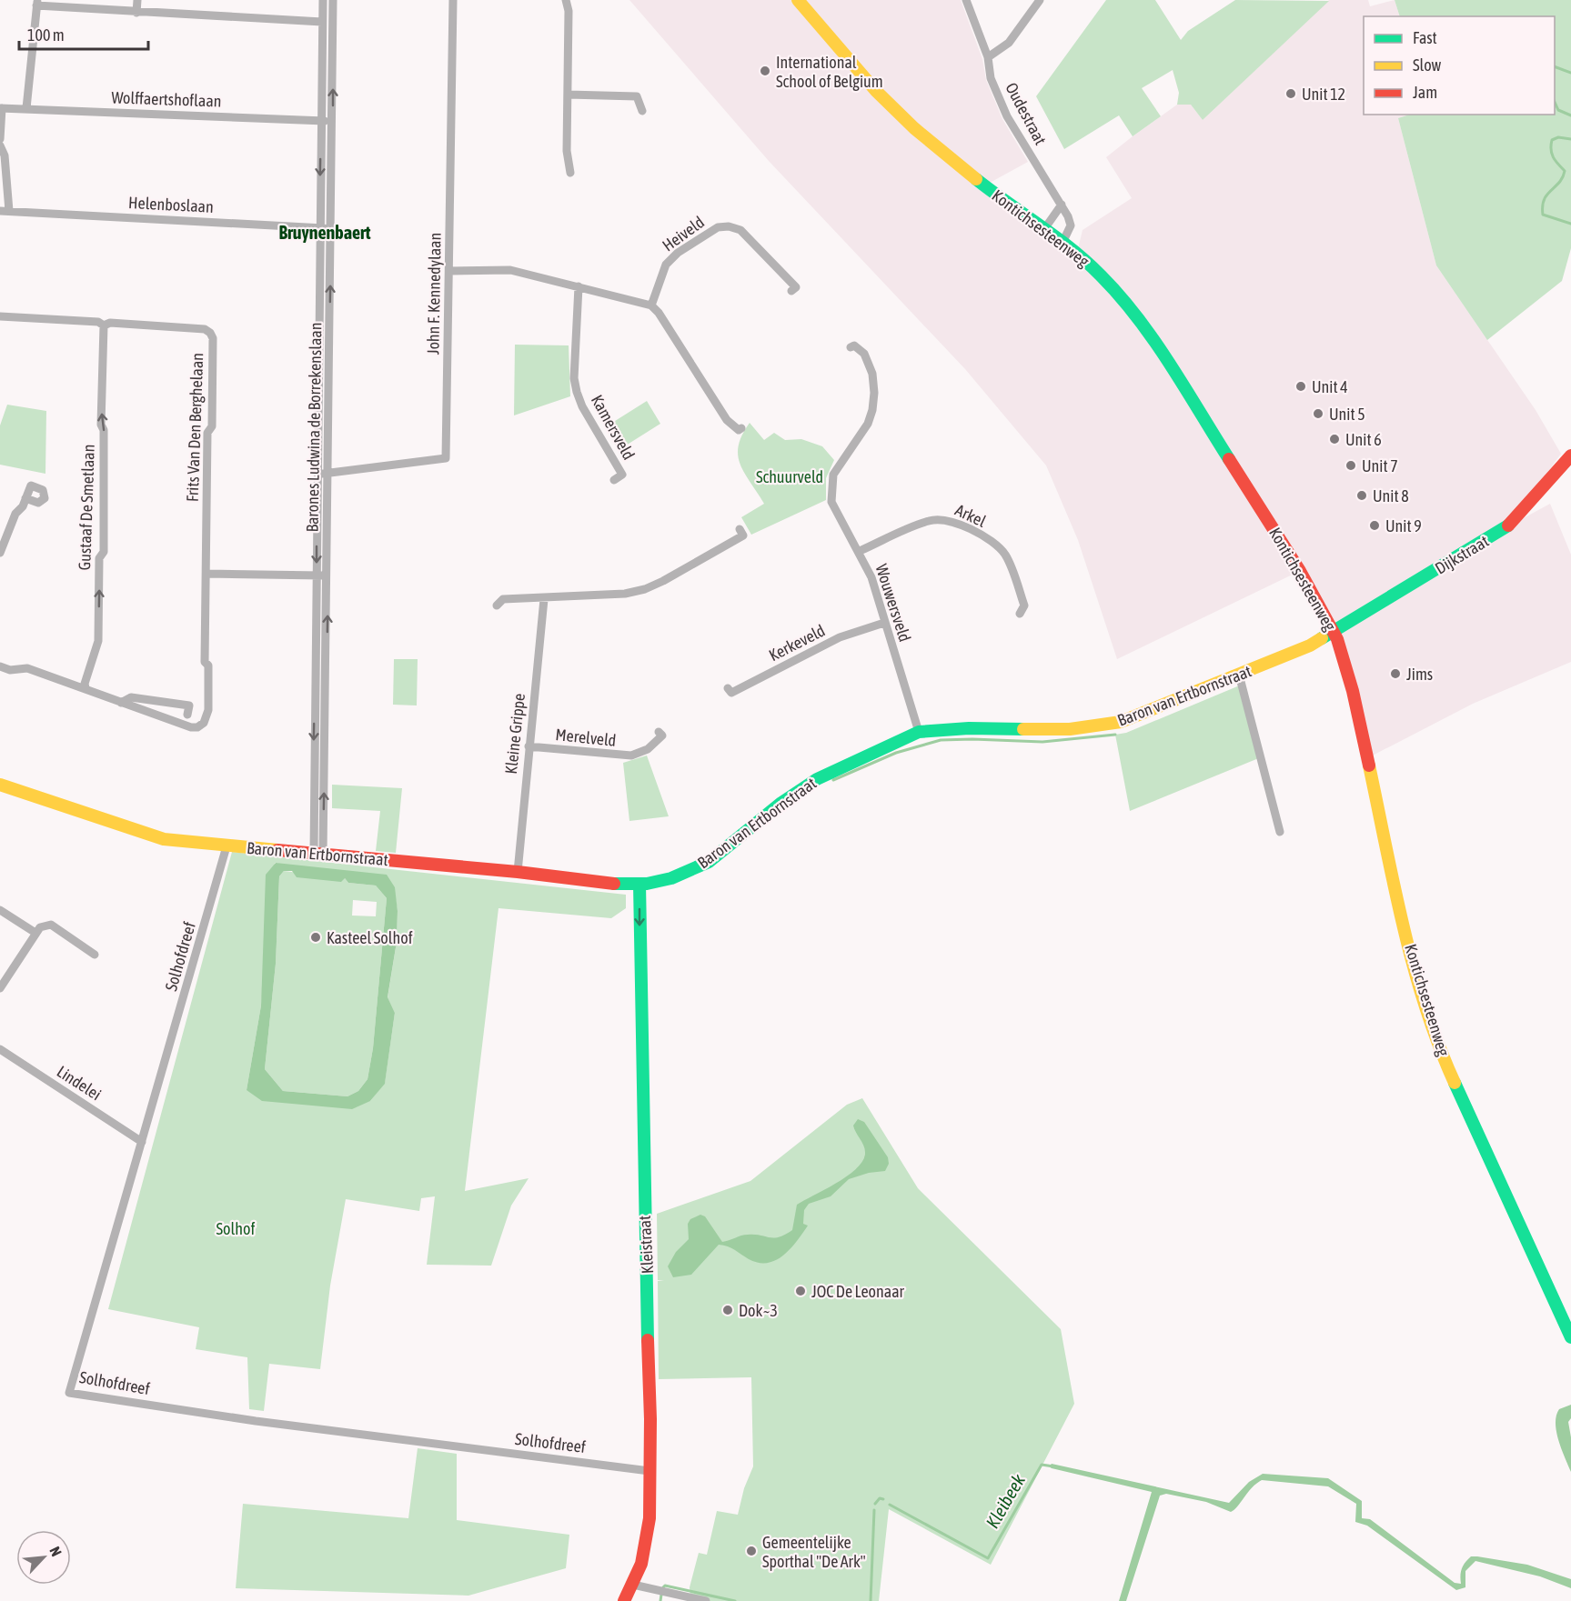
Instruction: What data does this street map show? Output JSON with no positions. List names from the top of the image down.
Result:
{
  "streets": {
    "street": [
      "Wolffaertshoflaan",
      "Oudestraat",
      "Helenboslaan",
      "Kontichsesteenweg",
      "Heiveld",
      "John F. Kennedylaan",
      "Frits Van Den Berghelaan",
      "Barones Ludwina de Borrekenslaan",
      "Kamersveld",
      "Gustaaf De Smetlaan",
      "Arkel",
      "Dijkstraat",
      "Wouwersveld",
      "Kerkeveld",
      "Baron van Ertbornstraat",
      "Kleine Grippe",
      "Merelveld",
      "Solhofdreef",
      "Lindelei",
      "Kleistraat"
    ]
  },
  "crossings": [
    ["Wolffaertshoflaan", "Barones Ludwina de Borrekenslaan"],
    ["Oudestraat", "Kontichsesteenweg"],
    ["Helenboslaan", "Barones Ludwina de Borrekenslaan"],
    ["Kontichsesteenweg", "Dijkstraat"],
    ["Kontichsesteenweg", "Baron van Ertbornstraat"],
    ["John F. Kennedylaan", "Barones Ludwina de Borrekenslaan"],
    ["Frits Van Den Berghelaan", "Gustaaf De Smetlaan"],
    ["Barones Ludwina de Borrekenslaan", "Baron van Ertbornstraat"],
    ["Arkel", "Wouwersveld"],
    ["Dijkstraat", "Baron van Ertbornstraat"],
    ["Wouwersveld", "Kerkeveld"],
    ["Wouwersveld", "Baron van Ertbornstraat"],
    ["Baron van Ertbornstraat", "Kleine Grippe"],
    ["Baron van Ertbornstraat", "Solhofdreef"],
    ["Baron van Ertbornstraat", "Kleistraat"],
    ["Kleine Grippe", "Merelveld"],
    ["Solhofdreef", "Lindelei"],
    ["Solhofdreef", "Kleistraat"]
  ],
  "one_way": ["Gustaaf De Smetlaan", "Kleistraat"],
  "districts": ["Bruynenbaert"],
  "water": ["Kleibeek"],
  "parks": ["Schuurveld", "Solhof"],
  "places": [
    "International School of Belgium",
    "Unit 12",
    "Unit 4",
    "Unit 5",
    "Unit 6",
    "Unit 7",
    "Unit 8",
    "Unit 9",
    "Jims",
    "Kasteel Solhof",
    "JOC De Leonaar",
    "Dok~3",
    "Gemeentelijke Sporthal \"De Ark\""
  ],
  "legend": ["Fast", "Slow", "Jam"],
  "scale_bar": "100 m",
  "north": "top right"
}
